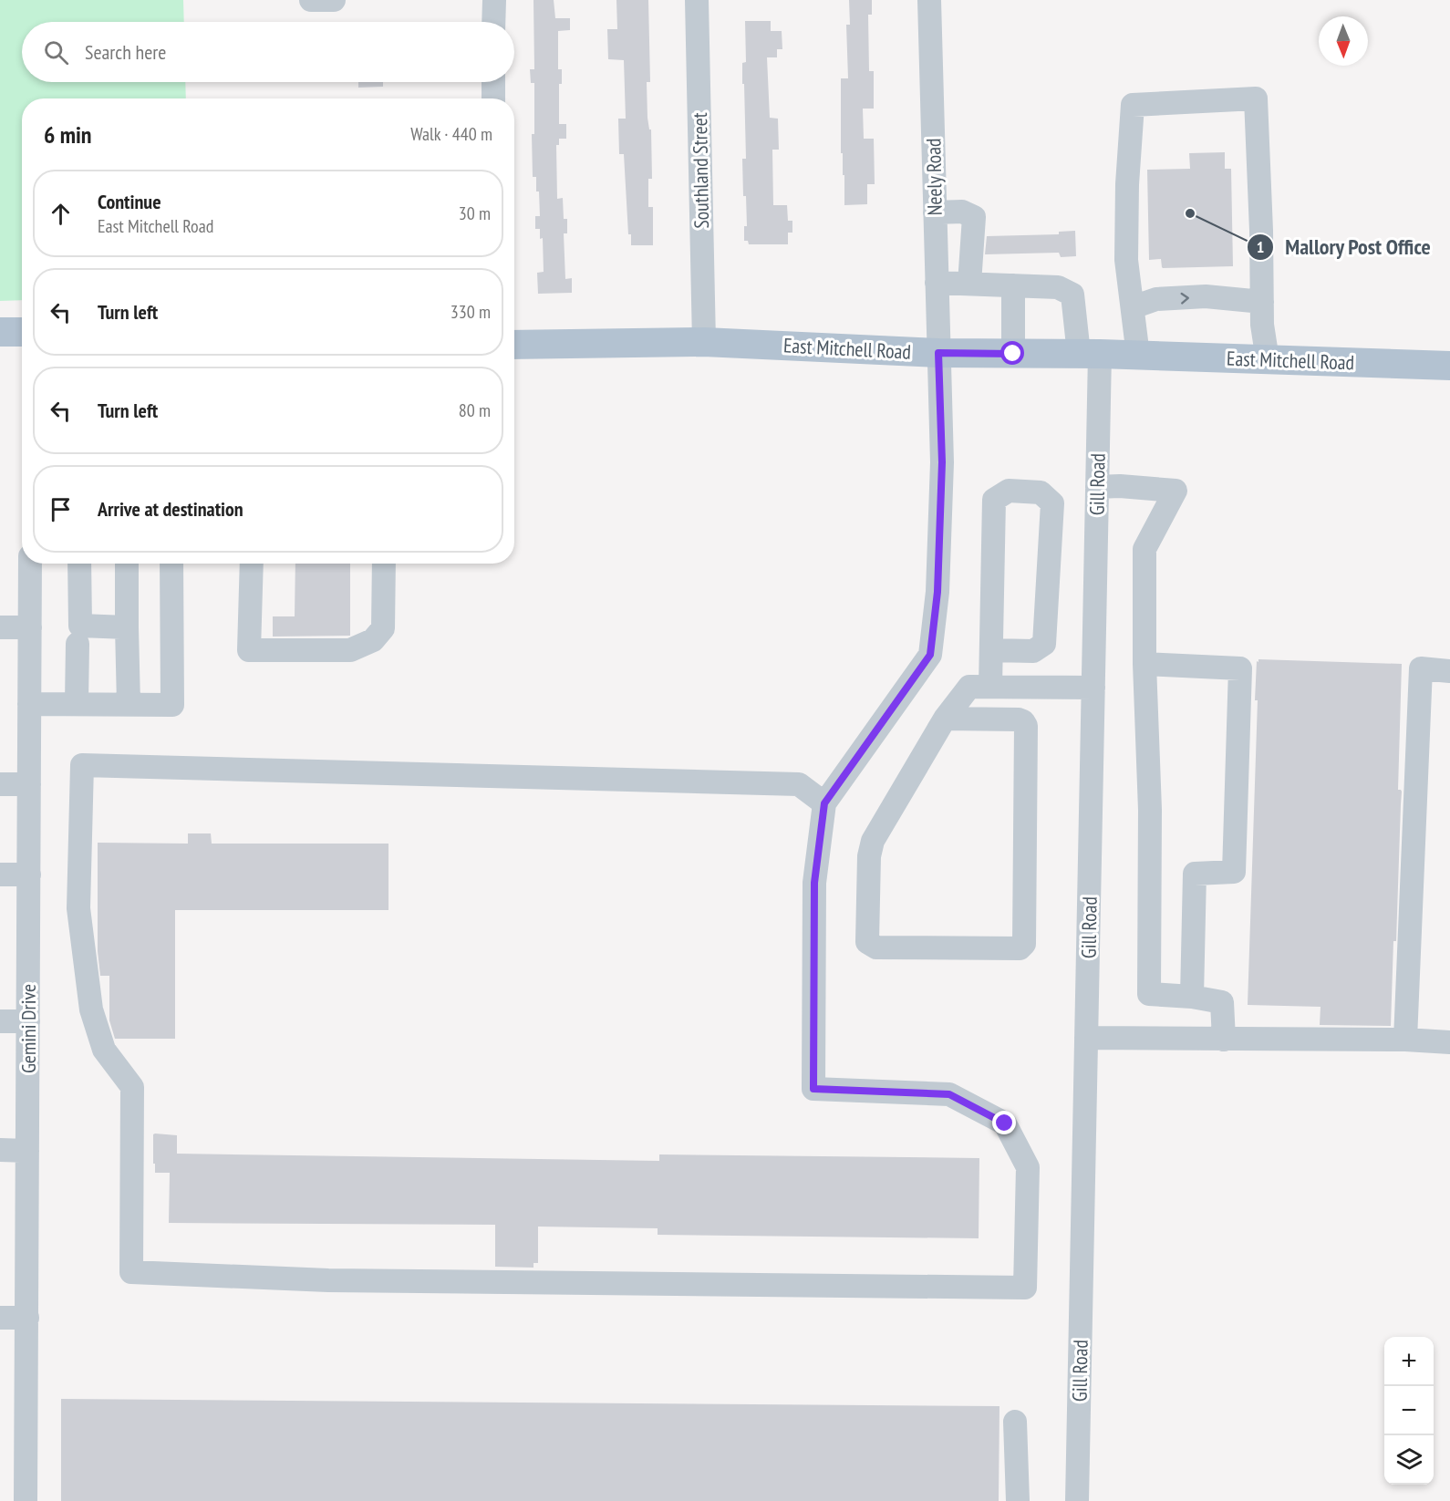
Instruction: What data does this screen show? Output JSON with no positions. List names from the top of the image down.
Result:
{
  "streets": {
    "main road": ["East Mitchell Road"],
    "street": [
      "Southland Street",
      "Neely Road",
      "Gill Road",
      "Gemini Drive"
    ]
  },
  "crossings": [
    ["Southland Street", "East Mitchell Road"],
    ["Neely Road", "East Mitchell Road"],
    ["East Mitchell Road", "Gill Road"]
  ],
  "places": ["Mallory Post Office"],
  "north": "bottom",
  "page": {
    "search": "Search here",
    "heading": ["6 min", "Walk · 440 m"],
    "list": [
      ["Continue", "East Mitchell Road", "30 m"],
      ["Turn left", "330 m"],
      ["Turn left", "80 m"],
      "Arrive at destination"
    ],
    "map_buttons": ["+", "−"]
  }
}
